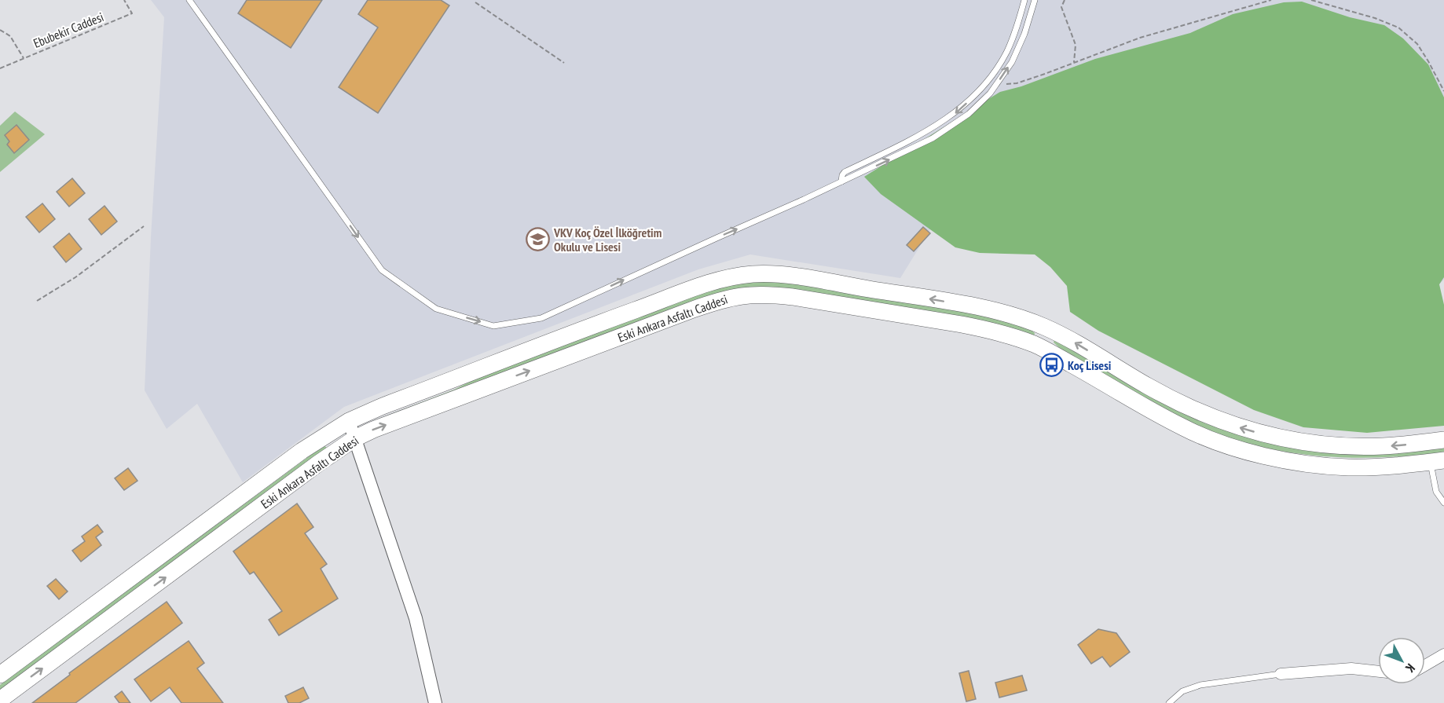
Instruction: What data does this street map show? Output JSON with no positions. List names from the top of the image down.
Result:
{
  "streets": {
    "main road": ["Eski Ankara Asfaltı Caddesi"],
    "path": ["Ebubekir Caddesi"]
  },
  "places": {
    "school or university": ["VKV Koç Özel İlköğretim Okulu ve Lisesi"],
    "bus stop": ["Koç Lisesi"]
  },
  "north": "bottom right"
}
